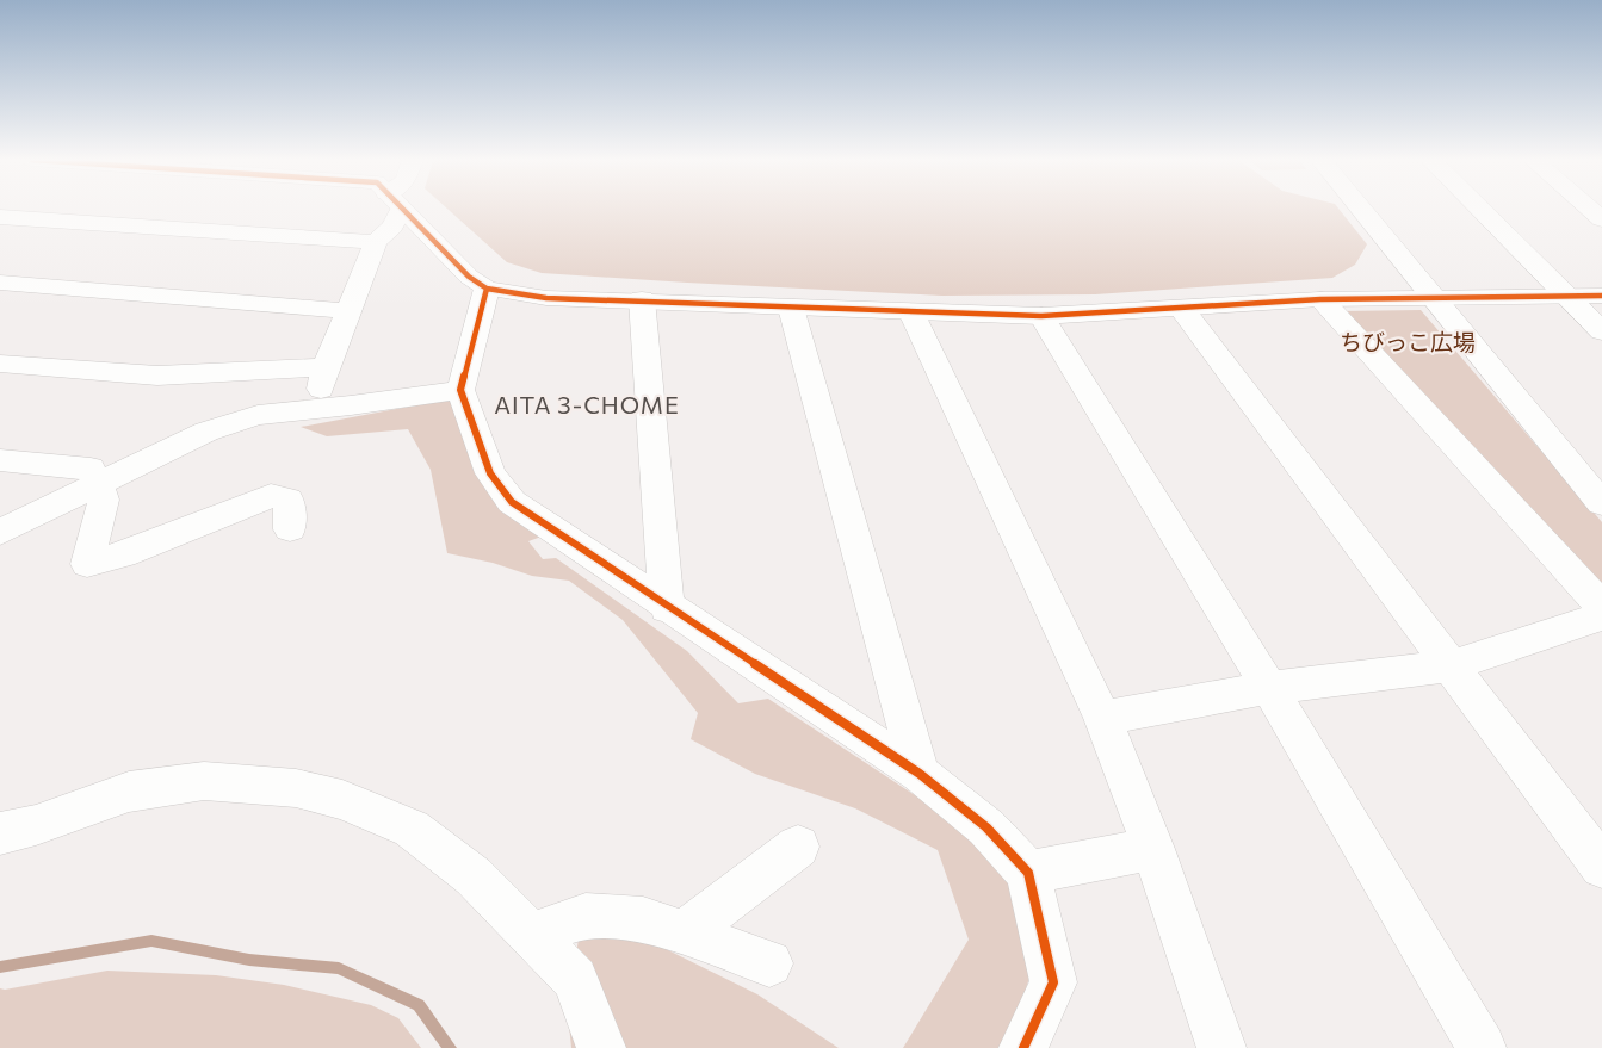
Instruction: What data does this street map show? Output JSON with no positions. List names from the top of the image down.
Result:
{
  "districts": ["AITA 3-CHOME"],
  "parks": ["ちびっこ広場"]
}
